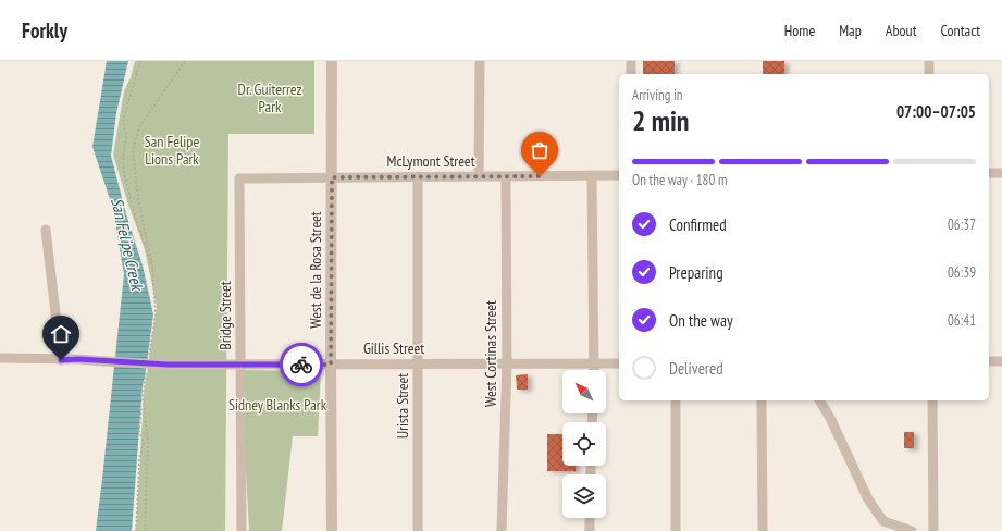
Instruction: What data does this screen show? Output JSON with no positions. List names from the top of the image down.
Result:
{
  "streets": {
    "street": [
      "McLymont Street",
      "West de la Rosa Street",
      "Bridge Street",
      "Gillis Street",
      "West Cortinas Street",
      "Urista Street"
    ]
  },
  "crossings": [
    ["McLymont Street", "West de la Rosa Street"],
    ["McLymont Street", "Bridge Street"],
    ["McLymont Street", "West Cortinas Street"],
    ["McLymont Street", "Urista Street"],
    ["West de la Rosa Street", "Gillis Street"],
    ["Bridge Street", "Gillis Street"],
    ["Gillis Street", "West Cortinas Street"],
    ["Gillis Street", "Urista Street"]
  ],
  "water": ["San Felipe Creek"],
  "parks": ["Dr. Guiterrez Park", "San Felipe Lions Park", "Sidney Blanks Park"],
  "north": "top left",
  "page": {
    "header": "Forkly",
    "nav": [
      "Home",
      "Map",
      "About",
      "Contact"
    ],
    "heading": ["2 min", "Arriving in", "07:00–07:05"],
    "bar": "On the way · 180 m",
    "list": [
      ["Confirmed", "06:37"],
      ["Preparing", "06:39"],
      ["On the way", "06:41"],
      "Delivered"
    ]
  }
}
